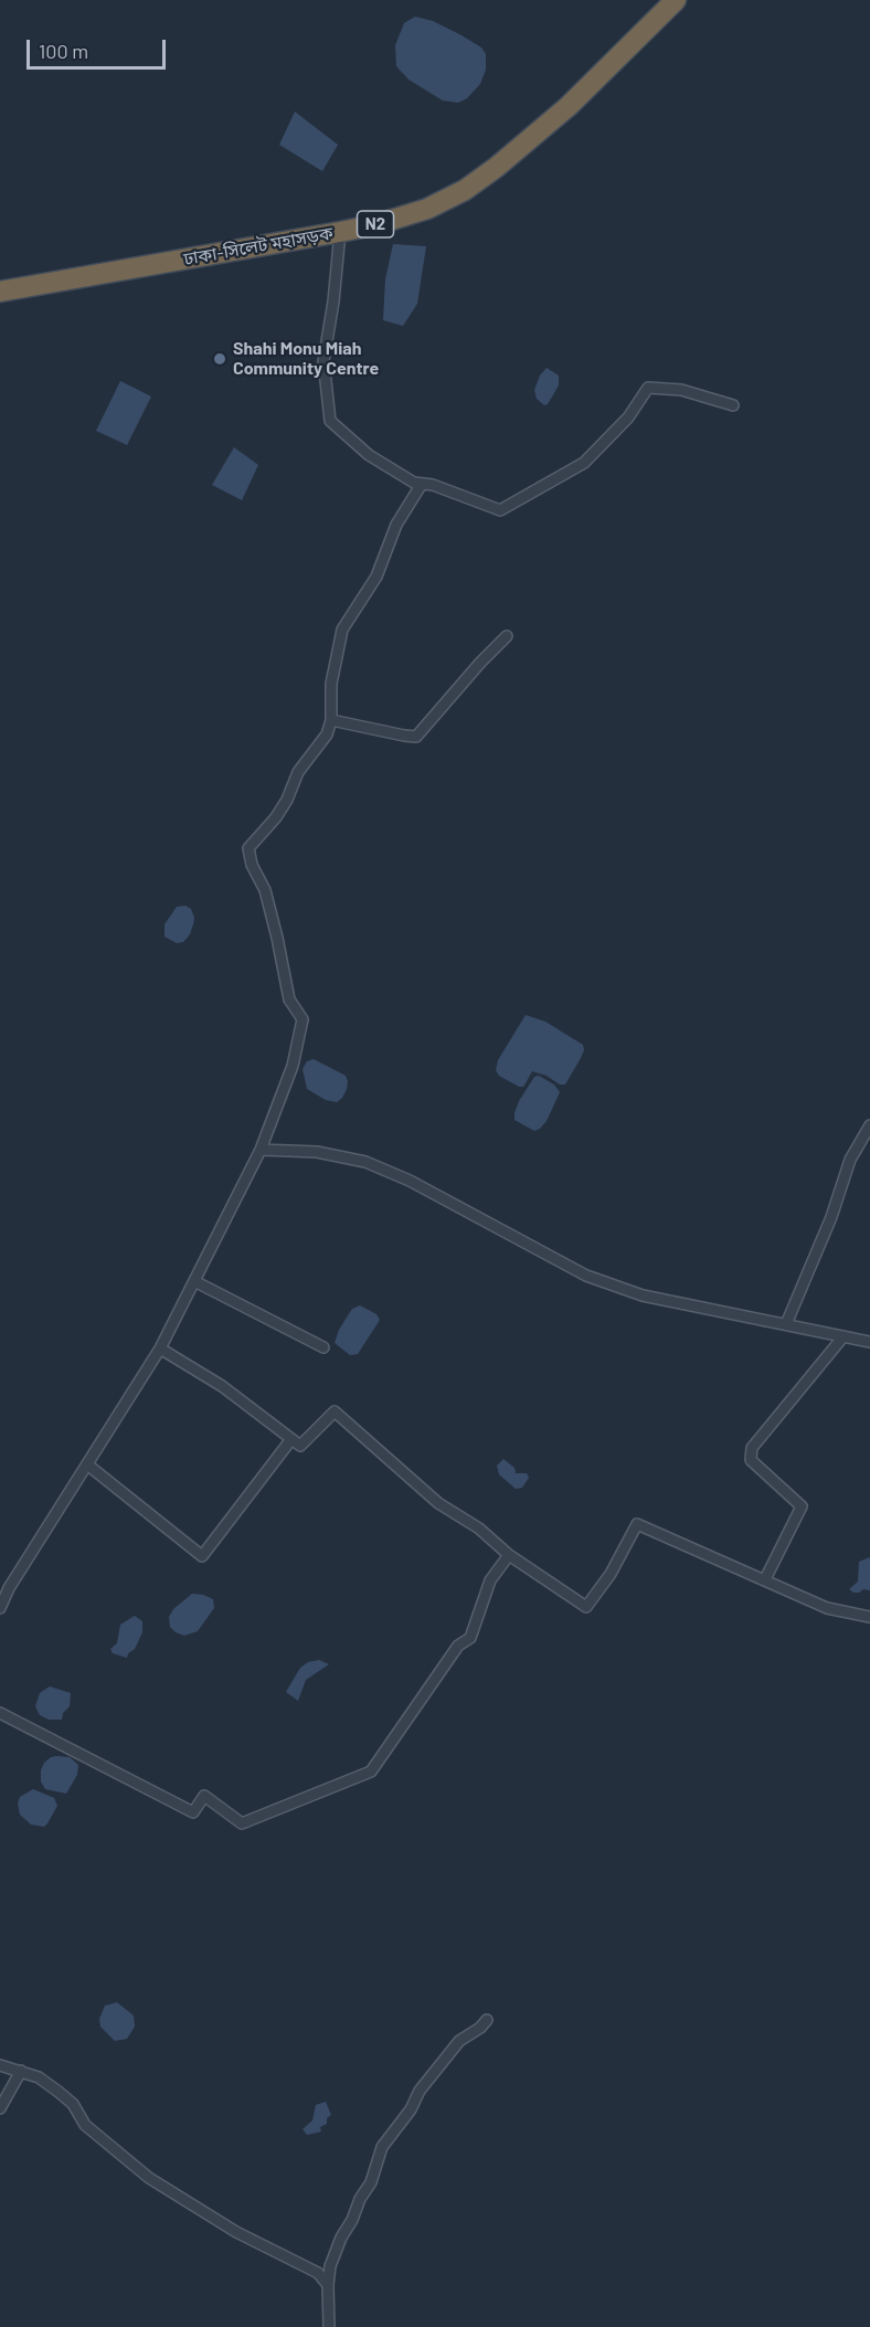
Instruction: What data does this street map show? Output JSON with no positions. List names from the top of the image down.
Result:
{
  "streets": {
    "highway": ["N2", "ঢাকা-সিলেট মহাসড়ক"]
  },
  "places": ["Shahi Monu Miah Community Centre"],
  "scale_bar": "100 m"
}
